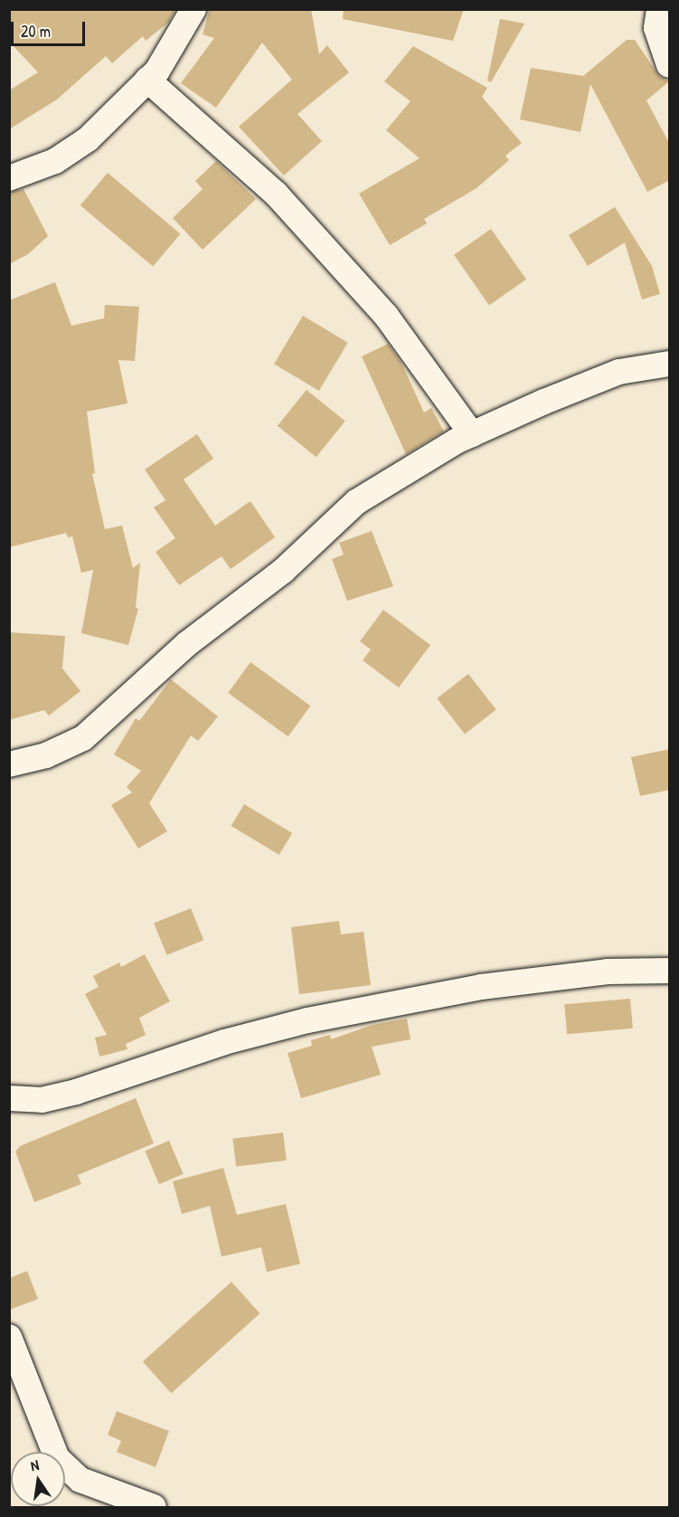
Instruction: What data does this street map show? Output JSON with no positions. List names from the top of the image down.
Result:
{
  "scale_bar": "20 m",
  "north": "top"
}
